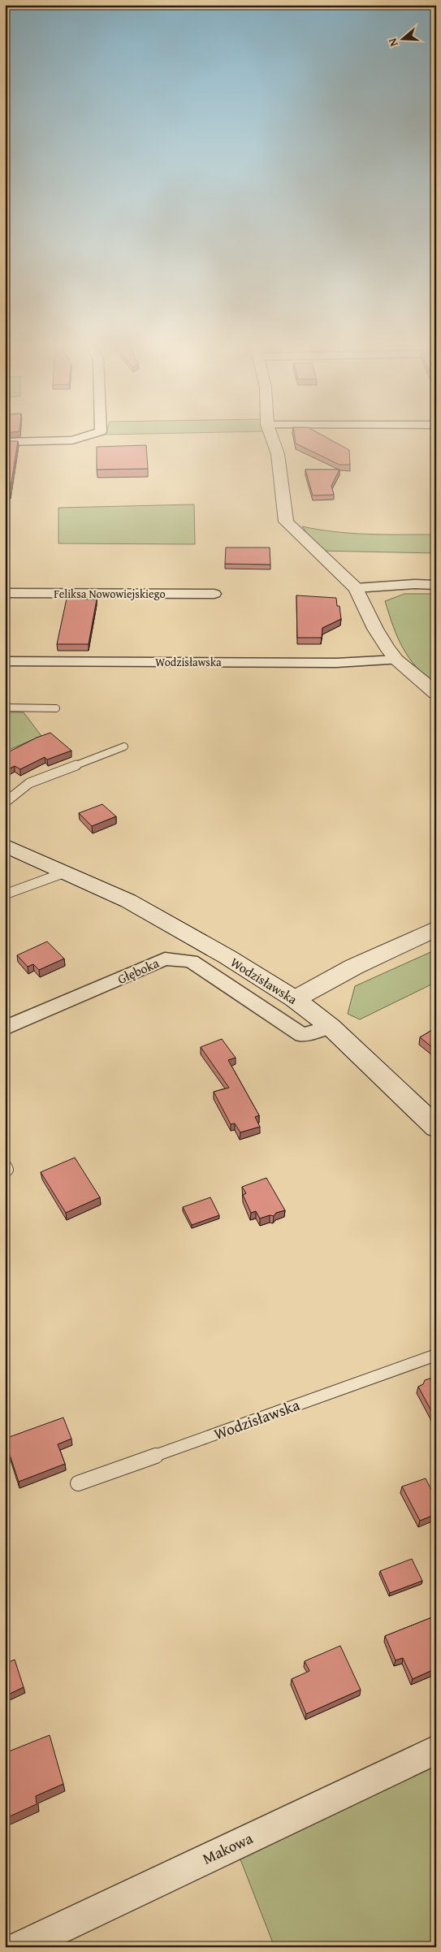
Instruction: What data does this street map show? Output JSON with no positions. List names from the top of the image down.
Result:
{
  "streets": {
    "street": [
      "Feliksa Nowowiejskiego",
      "Wodzisławska",
      "Głęboka",
      "Makowa"
    ]
  },
  "crossings": [
    ["Wodzisławska", "Głęboka"]
  ],
  "north": "left"
}
